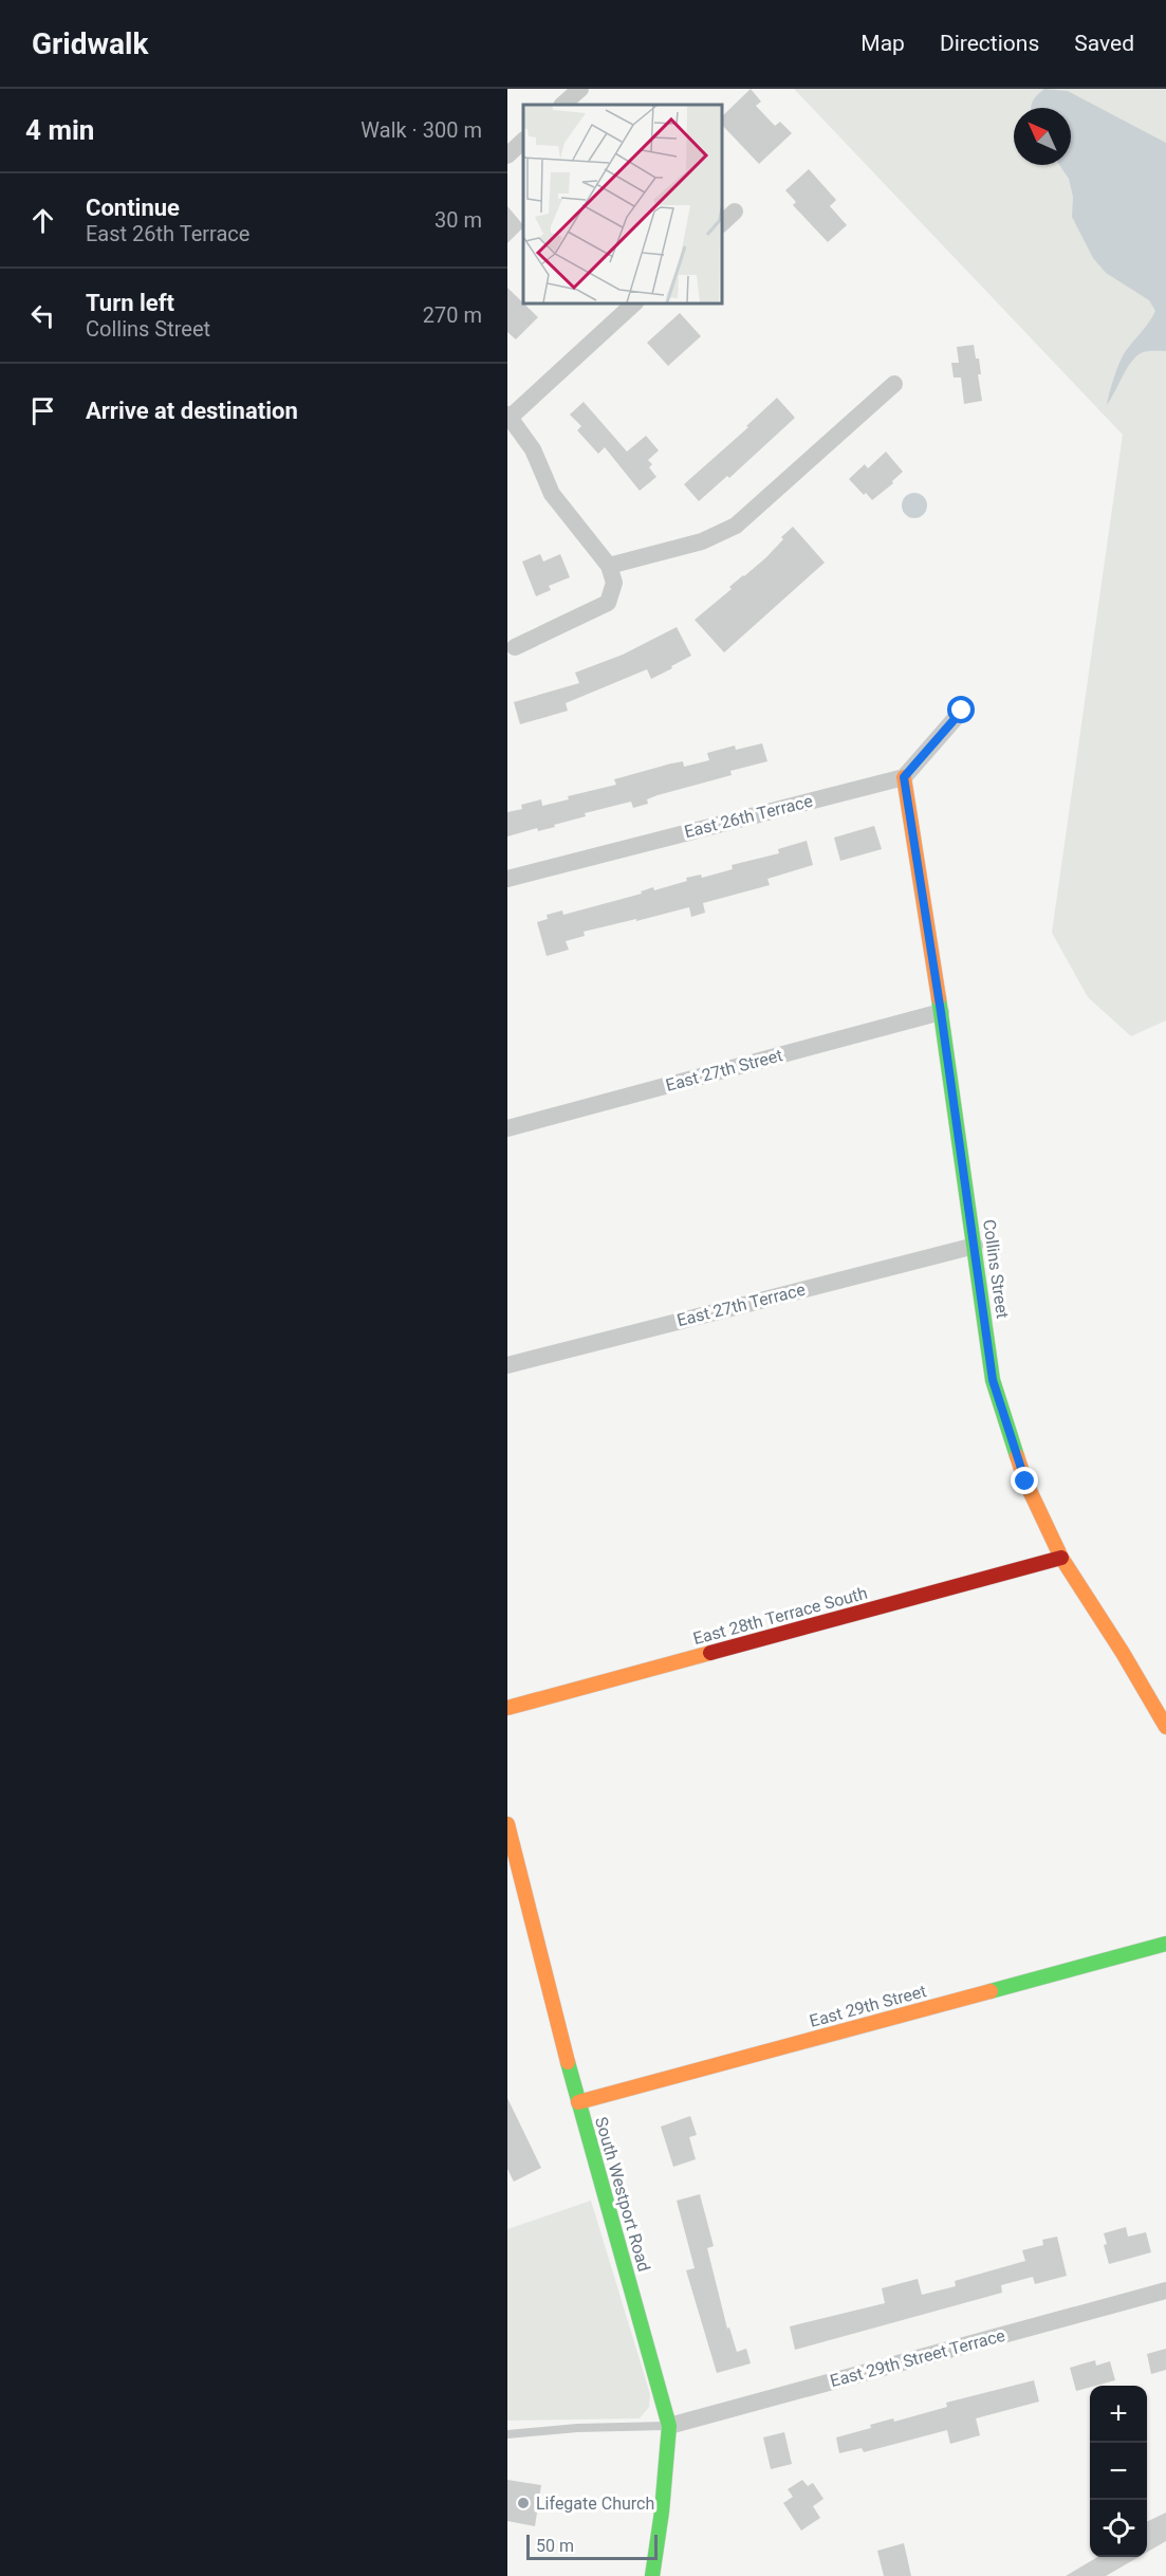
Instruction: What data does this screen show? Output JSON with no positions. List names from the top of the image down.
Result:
{
  "streets": {
    "street": [
      "East 26th Terrace",
      "East 27th Street",
      "Collins Street",
      "East 27th Terrace",
      "East 28th Terrace South",
      "East 29th Street",
      "South Westport Road",
      "East 29th Street Terrace"
    ]
  },
  "crossings": [
    ["East 26th Terrace", "Collins Street"],
    ["East 27th Street", "Collins Street"],
    ["Collins Street", "East 27th Terrace"],
    ["Collins Street", "East 28th Terrace South"],
    ["East 29th Street", "South Westport Road"],
    ["South Westport Road", "East 29th Street Terrace"]
  ],
  "places": ["Lifegate Church"],
  "scale_bar": "50 m",
  "north": "top left",
  "page": {
    "header": "Gridwalk",
    "nav": ["Map", "Directions", "Saved"],
    "heading": ["4 min", "Walk · 300 m"],
    "list": [
      ["Continue", "East 26th Terrace", "30 m"],
      ["Turn left", "Collins Street", "270 m"],
      "Arrive at destination"
    ],
    "map_buttons": ["+", "−"],
    "scale": "50 m"
  }
}
